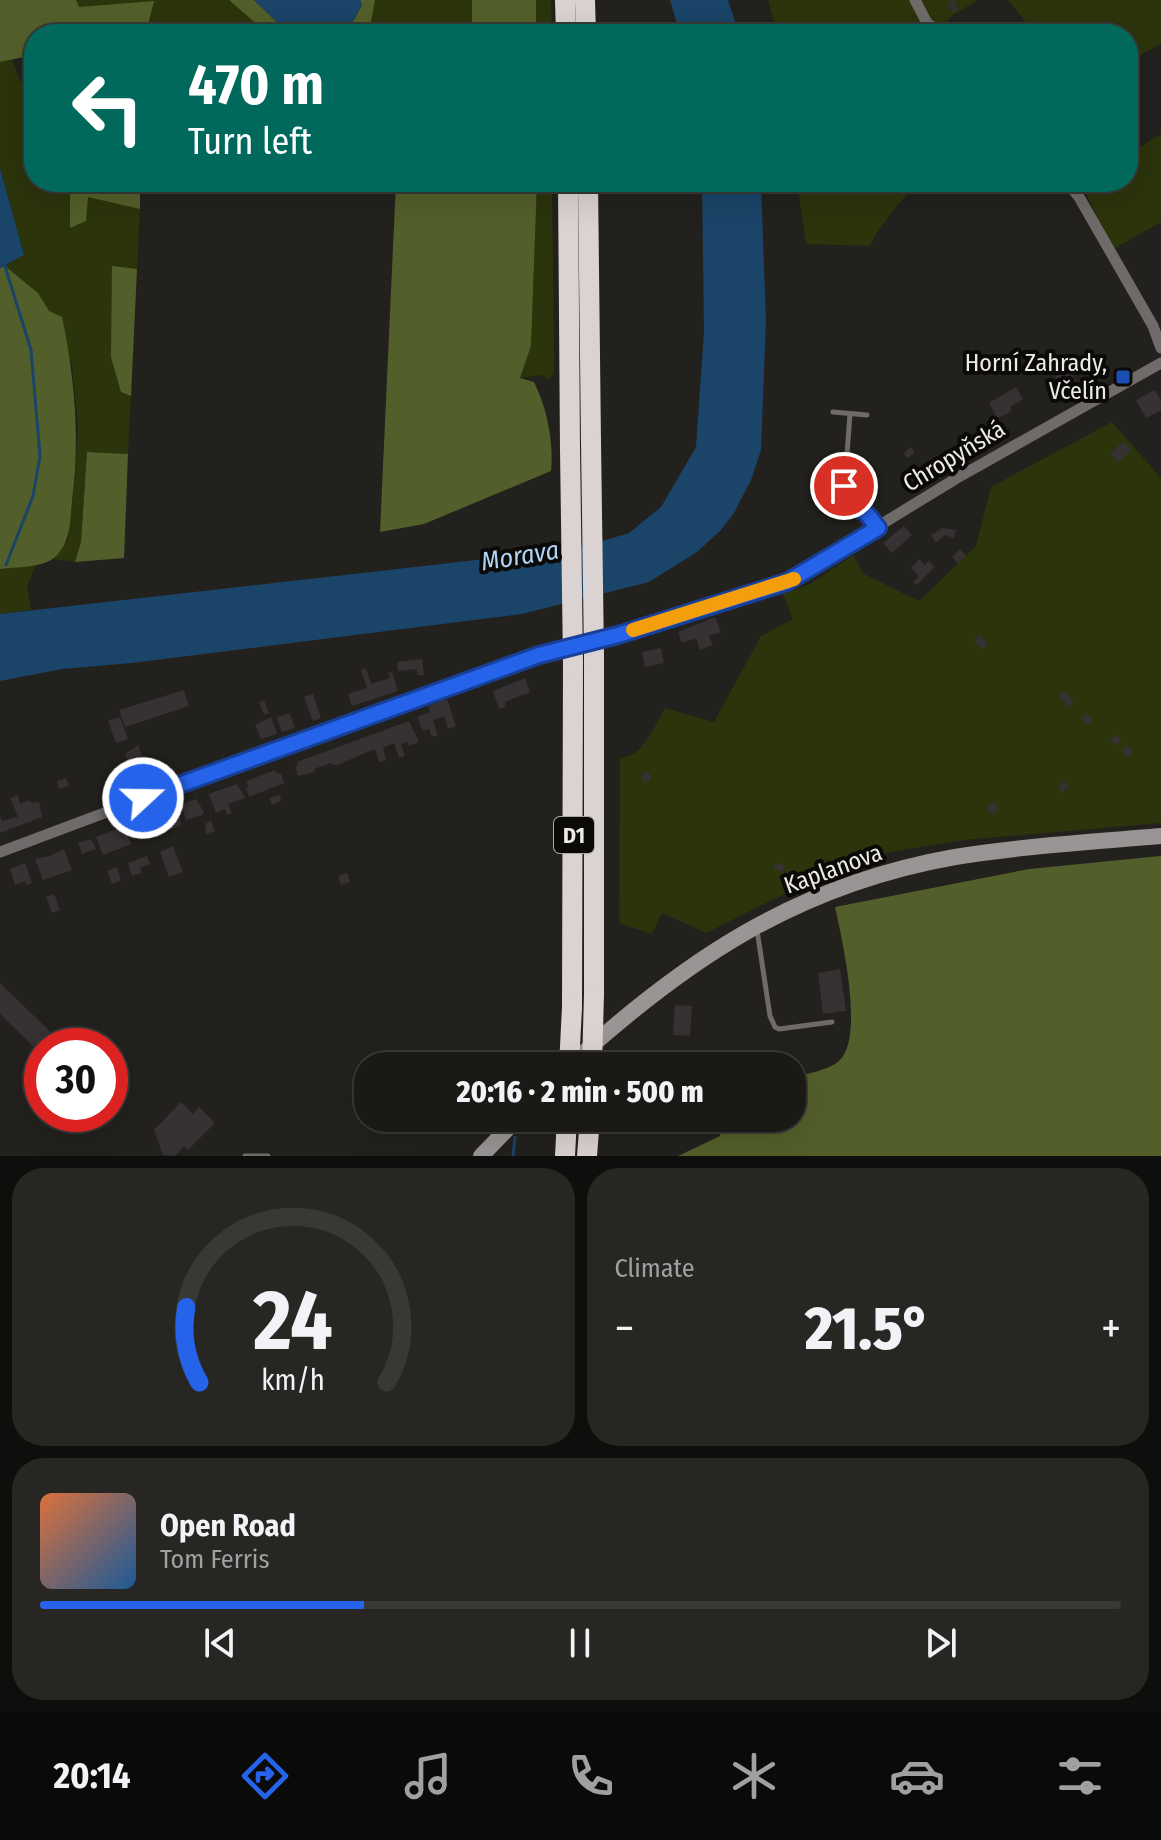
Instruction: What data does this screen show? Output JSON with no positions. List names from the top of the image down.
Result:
{
  "streets": {
    "highway": ["D1"],
    "main road": ["Kaplanova"],
    "street": ["Chropyňská"]
  },
  "water": ["Morava"],
  "places": {
    "transit": ["Horní Zahrady, Včelín"]
  },
  "page": {
    "turn": ["470 m", "Turn left"],
    "limit": "30",
    "trip": "20:16 · 2 min · 500 m",
    "tile": "Climate",
    "heat": ["−", "21.5°", "+"],
    "song": ["Open Road", "Tom Ferris"],
    "tabs": "20:14",
    "gauge": ["24", "km/h"]
  }
}
